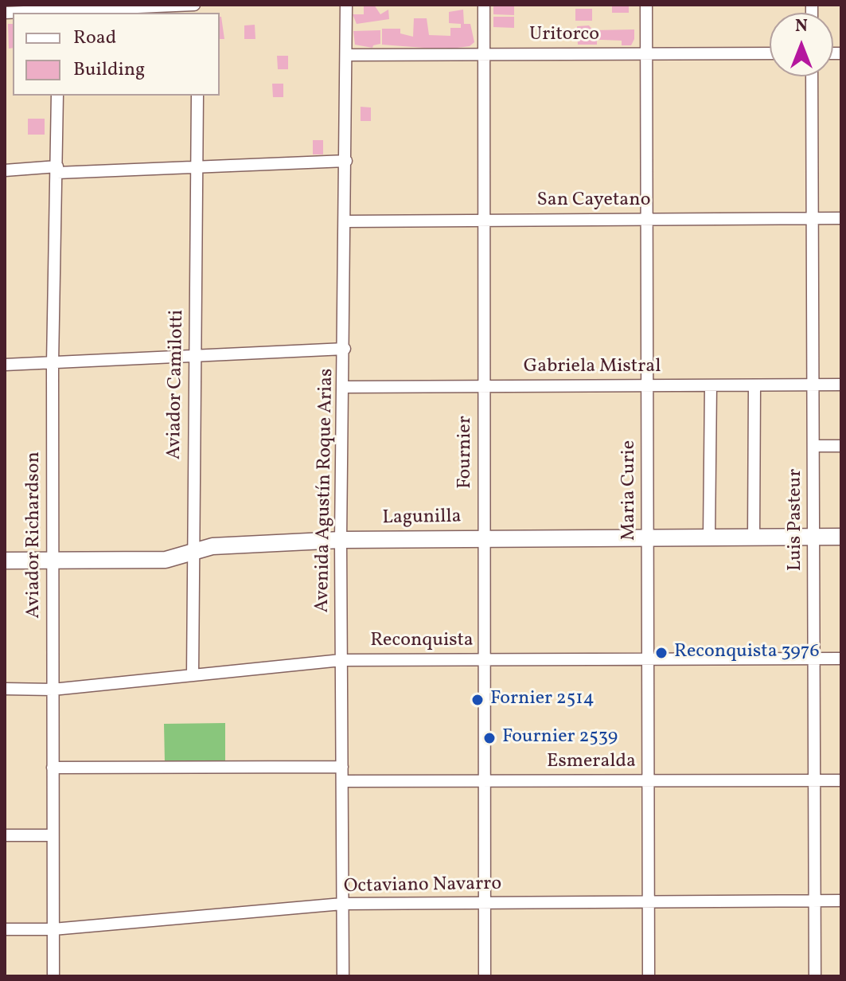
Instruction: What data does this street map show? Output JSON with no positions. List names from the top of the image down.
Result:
{
  "streets": {
    "main road": ["Lagunilla"],
    "street": [
      "Uritorco",
      "San Cayetano",
      "Gabriela Mistral",
      "Aviador Camilotti",
      "Fournier",
      "Avenida Agustín Roque Arias",
      "Maria Curie",
      "Luis Pasteur",
      "Aviador Richardson",
      "Reconquista",
      "Esmeralda",
      "Octaviano Navarro"
    ]
  },
  "crossings": [
    ["Uritorco", "Fournier"],
    ["Uritorco", "Avenida Agustín Roque Arias"],
    ["Uritorco", "Maria Curie"],
    ["San Cayetano", "Fournier"],
    ["San Cayetano", "Avenida Agustín Roque Arias"],
    ["San Cayetano", "Maria Curie"],
    ["San Cayetano", "Luis Pasteur"],
    ["Gabriela Mistral", "Fournier"],
    ["Gabriela Mistral", "Avenida Agustín Roque Arias"],
    ["Gabriela Mistral", "Maria Curie"],
    ["Gabriela Mistral", "Luis Pasteur"],
    ["Aviador Camilotti", "Lagunilla"],
    ["Aviador Camilotti", "Reconquista"],
    ["Fournier", "Lagunilla"],
    ["Fournier", "Reconquista"],
    ["Fournier", "Esmeralda"],
    ["Fournier", "Octaviano Navarro"],
    ["Avenida Agustín Roque Arias", "Lagunilla"],
    ["Avenida Agustín Roque Arias", "Reconquista"],
    ["Avenida Agustín Roque Arias", "Esmeralda"],
    ["Avenida Agustín Roque Arias", "Octaviano Navarro"],
    ["Maria Curie", "Lagunilla"],
    ["Maria Curie", "Reconquista"],
    ["Maria Curie", "Esmeralda"],
    ["Maria Curie", "Octaviano Navarro"],
    ["Lagunilla", "Luis Pasteur"],
    ["Lagunilla", "Aviador Richardson"],
    ["Luis Pasteur", "Reconquista"],
    ["Luis Pasteur", "Esmeralda"],
    ["Luis Pasteur", "Octaviano Navarro"],
    ["Aviador Richardson", "Reconquista"],
    ["Aviador Richardson", "Octaviano Navarro"]
  ],
  "places": ["Reconquista 3976", "Fornier 2514", "Fournier 2539"],
  "legend": ["Road", "Building"],
  "north": "top"
}
